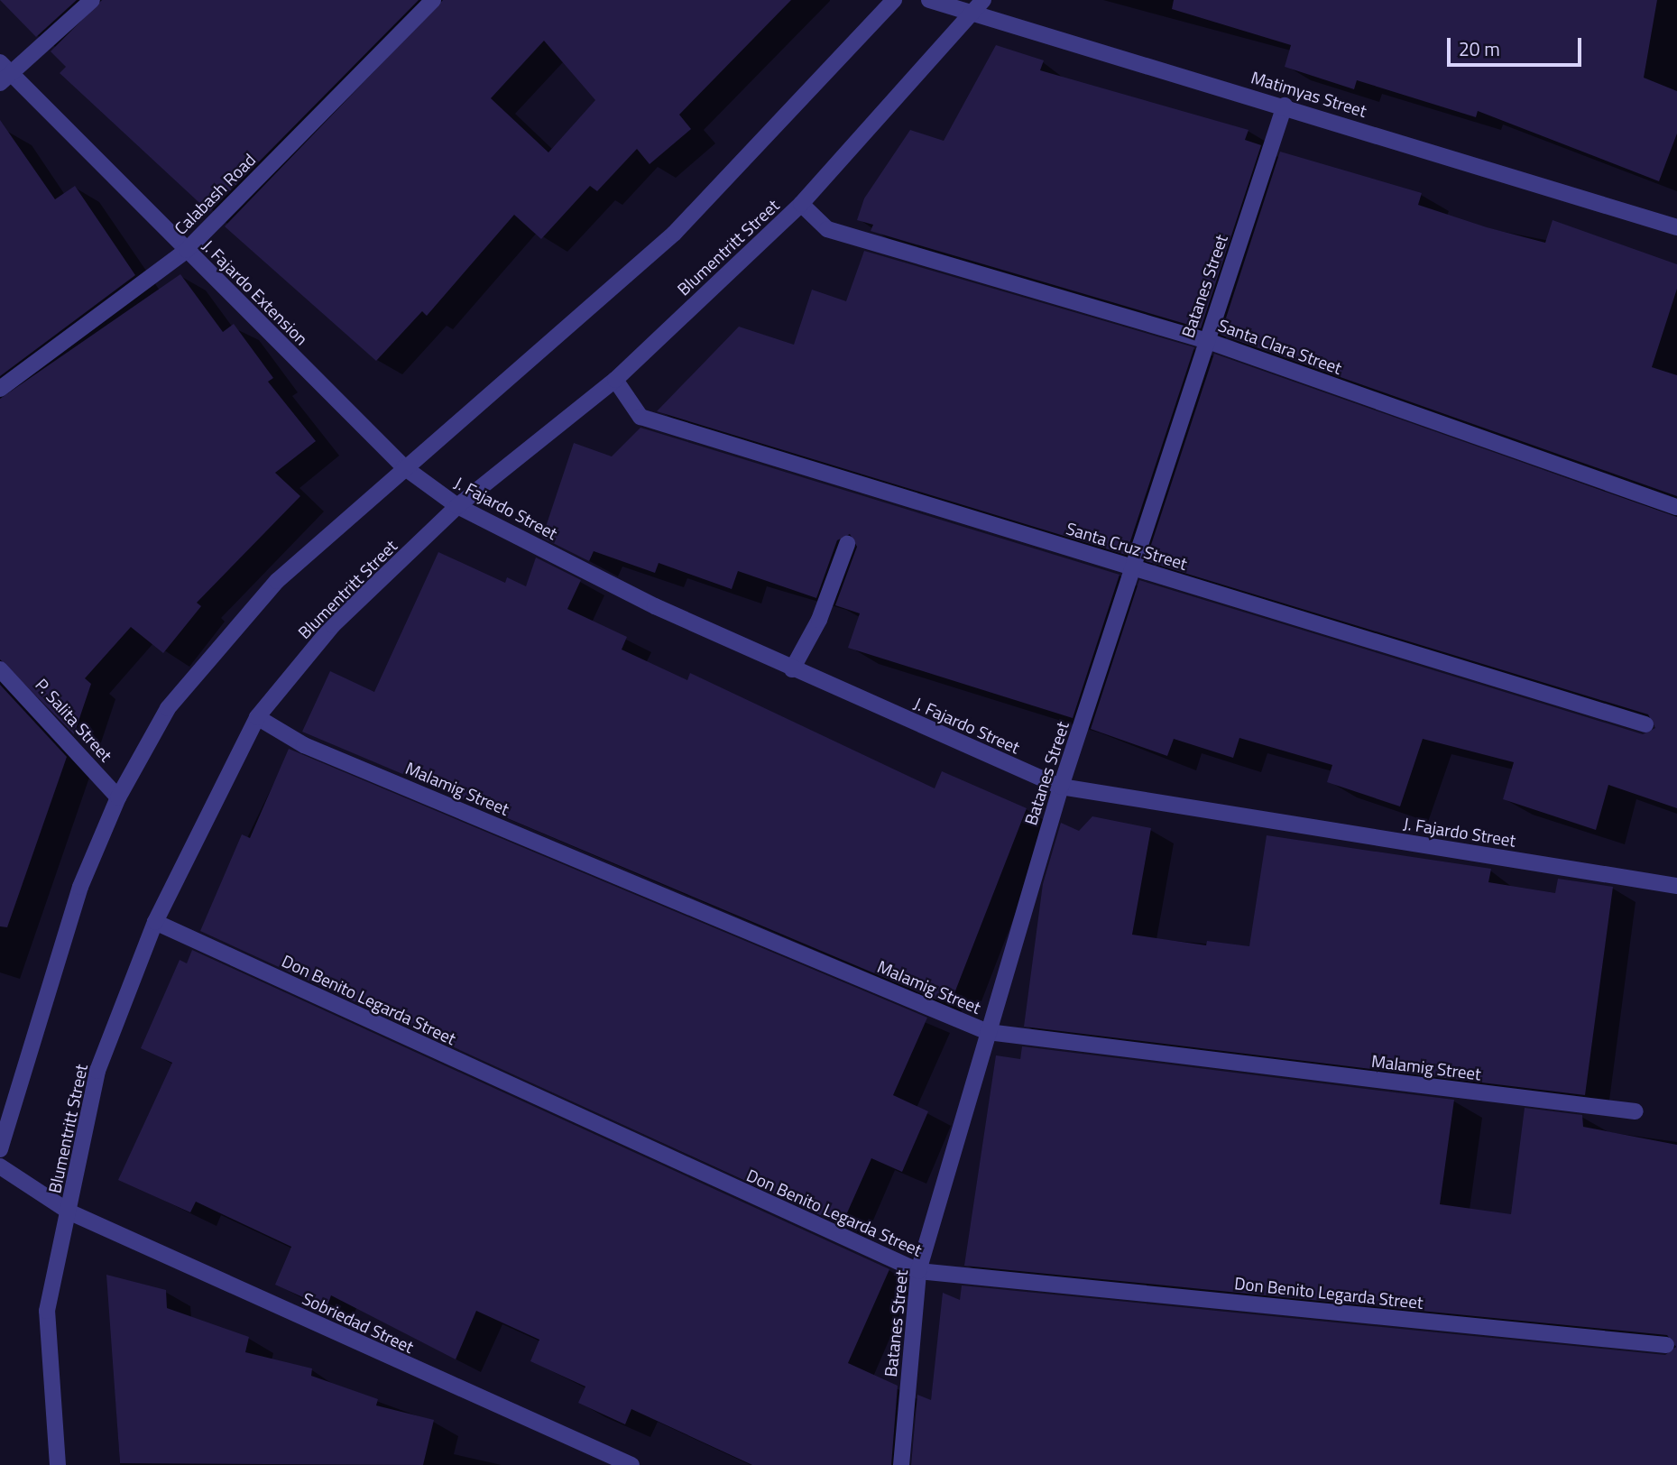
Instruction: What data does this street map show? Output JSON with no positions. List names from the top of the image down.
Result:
{
  "streets": {
    "street": [
      "Matimyas Street",
      "Calabash Road",
      "Blumentritt Street",
      "Batanes Street",
      "J. Fajardo Extension",
      "Santa Clara Street",
      "J. Fajardo Street",
      "Santa Cruz Street",
      "P. Salita Street",
      "Malamig Street",
      "Don Benito Legarda Street",
      "Sobriedad Street"
    ]
  },
  "crossings": [
    ["Matimyas Street", "Blumentritt Street"],
    ["Matimyas Street", "Batanes Street"],
    ["Calabash Road", "J. Fajardo Extension"],
    ["Blumentritt Street", "Santa Clara Street"],
    ["Blumentritt Street", "J. Fajardo Street"],
    ["Blumentritt Street", "Santa Cruz Street"],
    ["Blumentritt Street", "Malamig Street"],
    ["Blumentritt Street", "Don Benito Legarda Street"],
    ["Blumentritt Street", "Sobriedad Street"],
    ["Batanes Street", "Santa Clara Street"],
    ["Batanes Street", "J. Fajardo Street"],
    ["Batanes Street", "Santa Cruz Street"],
    ["Batanes Street", "Malamig Street"],
    ["Batanes Street", "Don Benito Legarda Street"],
    ["J. Fajardo Extension", "J. Fajardo Street"]
  ],
  "scale_bar": "20 m"
}
